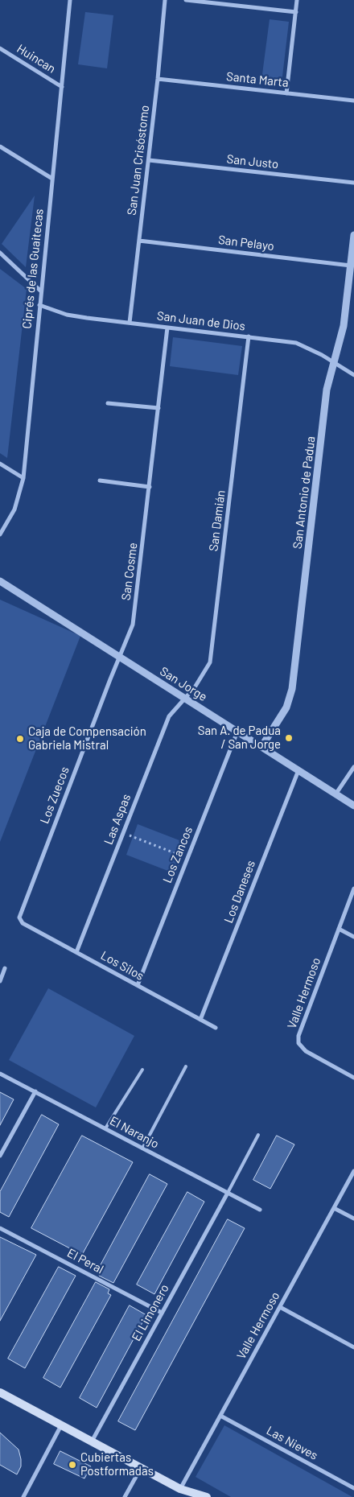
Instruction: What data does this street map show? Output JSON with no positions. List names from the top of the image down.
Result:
{
  "streets": {
    "street": [
      "Huincan",
      "Santa Marta",
      "San Juan Crisóstomo",
      "San Justo",
      "San Pelayo",
      "Ciprés de las Guaitecas",
      "San Juan de Dios",
      "San Antonio de Padua",
      "San Damián",
      "San Cosme",
      "San Jorge",
      "Los Zuecos",
      "Las Aspas",
      "Los Zancos",
      "Los Daneses",
      "Los Silos",
      "Valle Hermoso",
      "El Naranjo",
      "El Peral",
      "El Limonero",
      "Las Nieves"
    ]
  },
  "crossings": [
    ["Huincan", "Ciprés de las Guaitecas"],
    ["Santa Marta", "San Juan Crisóstomo"],
    ["San Juan Crisóstomo", "San Justo"],
    ["San Juan Crisóstomo", "San Pelayo"],
    ["San Juan Crisóstomo", "San Juan de Dios"],
    ["San Pelayo", "San Antonio de Padua"],
    ["Ciprés de las Guaitecas", "San Juan de Dios"],
    ["San Juan de Dios", "San Antonio de Padua"],
    ["San Juan de Dios", "San Damián"],
    ["San Juan de Dios", "San Cosme"],
    ["San Antonio de Padua", "San Jorge"],
    ["San Damián", "San Jorge"],
    ["San Damián", "Las Aspas"],
    ["San Cosme", "San Jorge"],
    ["San Cosme", "Los Zuecos"],
    ["San Jorge", "Los Zuecos"],
    ["San Jorge", "Las Aspas"],
    ["San Jorge", "Los Zancos"],
    ["San Jorge", "Los Daneses"],
    ["Los Zuecos", "Los Silos"],
    ["Las Aspas", "Los Silos"],
    ["Los Zancos", "Los Silos"],
    ["Los Daneses", "Los Silos"],
    ["Valle Hermoso", "Las Nieves"],
    ["El Naranjo", "El Limonero"],
    ["El Peral", "El Limonero"]
  ],
  "places": ["San A. de Padua / San Jorge", "Caja de Compensación Gabriela Mistral", "Cubiertas Postformadas"]
}
